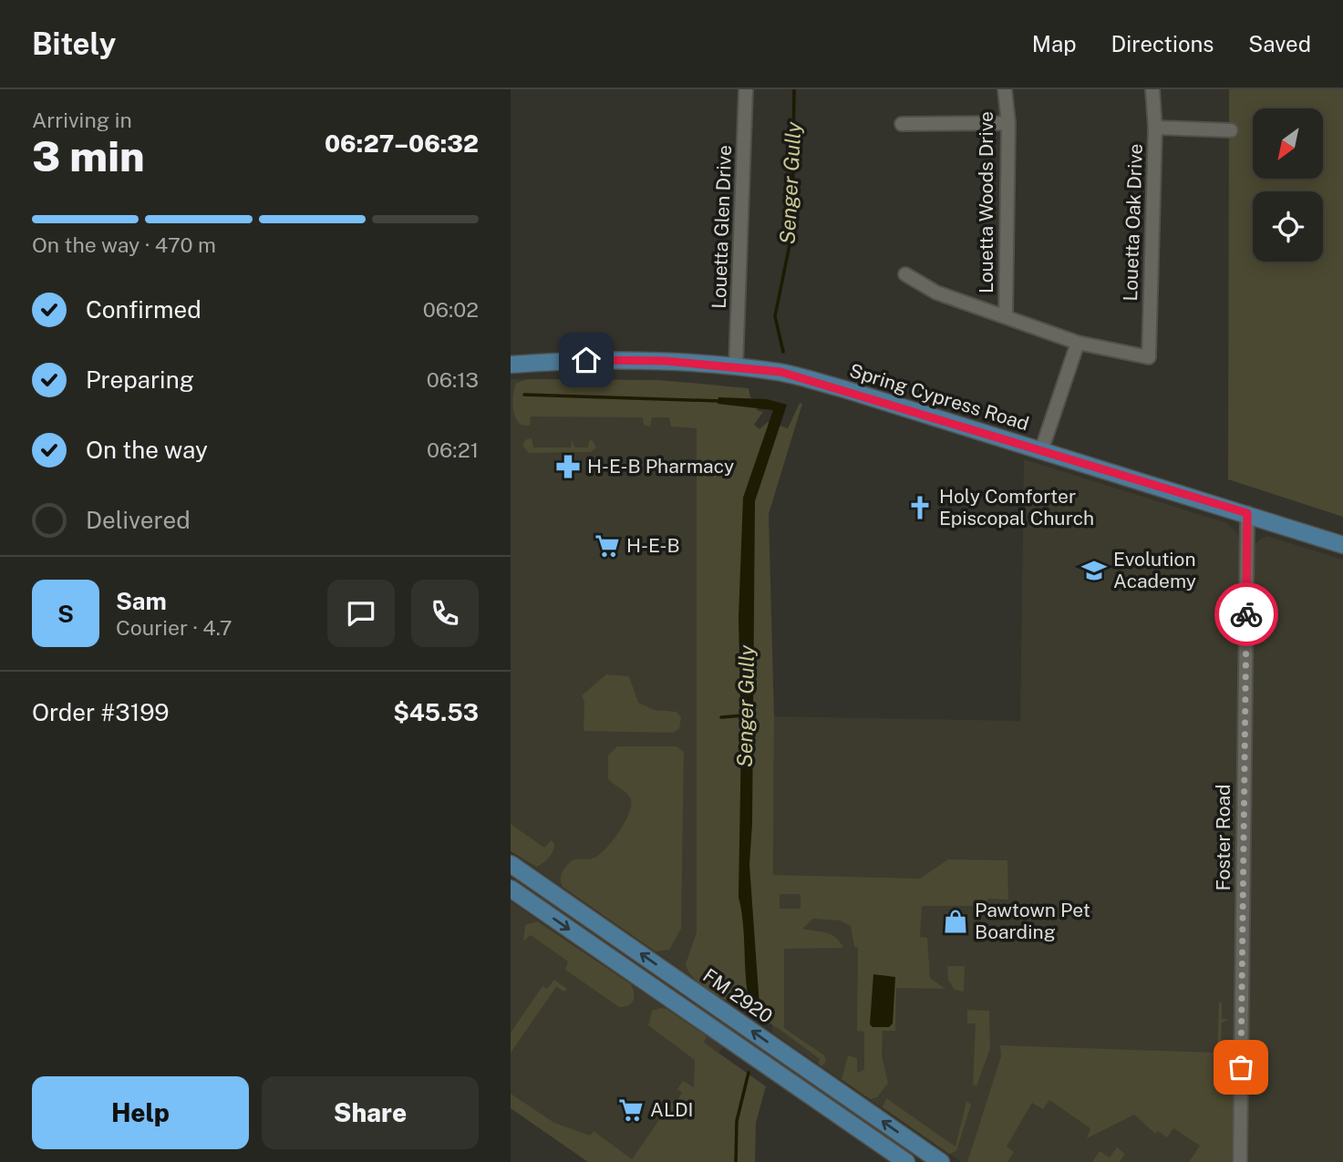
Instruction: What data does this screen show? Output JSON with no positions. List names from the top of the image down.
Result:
{
  "streets": {
    "main road": ["Spring Cypress Road", "FM 2920"],
    "street": [
      "Louetta Woods Drive",
      "Louetta Oak Drive",
      "Louetta Glen Drive",
      "Foster Road"
    ]
  },
  "crossings": [
    ["Louetta Glen Drive", "Spring Cypress Road"],
    ["Spring Cypress Road", "Foster Road"]
  ],
  "water": ["Senger Gully"],
  "places": {
    "pharmacy": ["H-E-B Pharmacy"],
    "church": ["Holy Comforter Episcopal Church"],
    "supermarket": ["H-E-B", "ALDI"],
    "school or university": ["Evolution Academy"],
    "shop": ["Pawtown Pet Boarding"]
  },
  "north": "bottom left",
  "page": {
    "header": "Bitely",
    "nav": ["Map", "Directions", "Saved"],
    "heading": ["3 min", "Arriving in", "06:27–06:32"],
    "panel": [
      "Sam",
      "Courier · 4.7",
      "Order #3199",
      "$45.53"
    ],
    "bar": "On the way · 470 m",
    "list": [
      ["Confirmed", "06:02"],
      ["Preparing", "06:13"],
      ["On the way", "06:21"],
      "Delivered"
    ],
    "round": "S",
    "buttons": ["Help", "Share"]
  }
}
